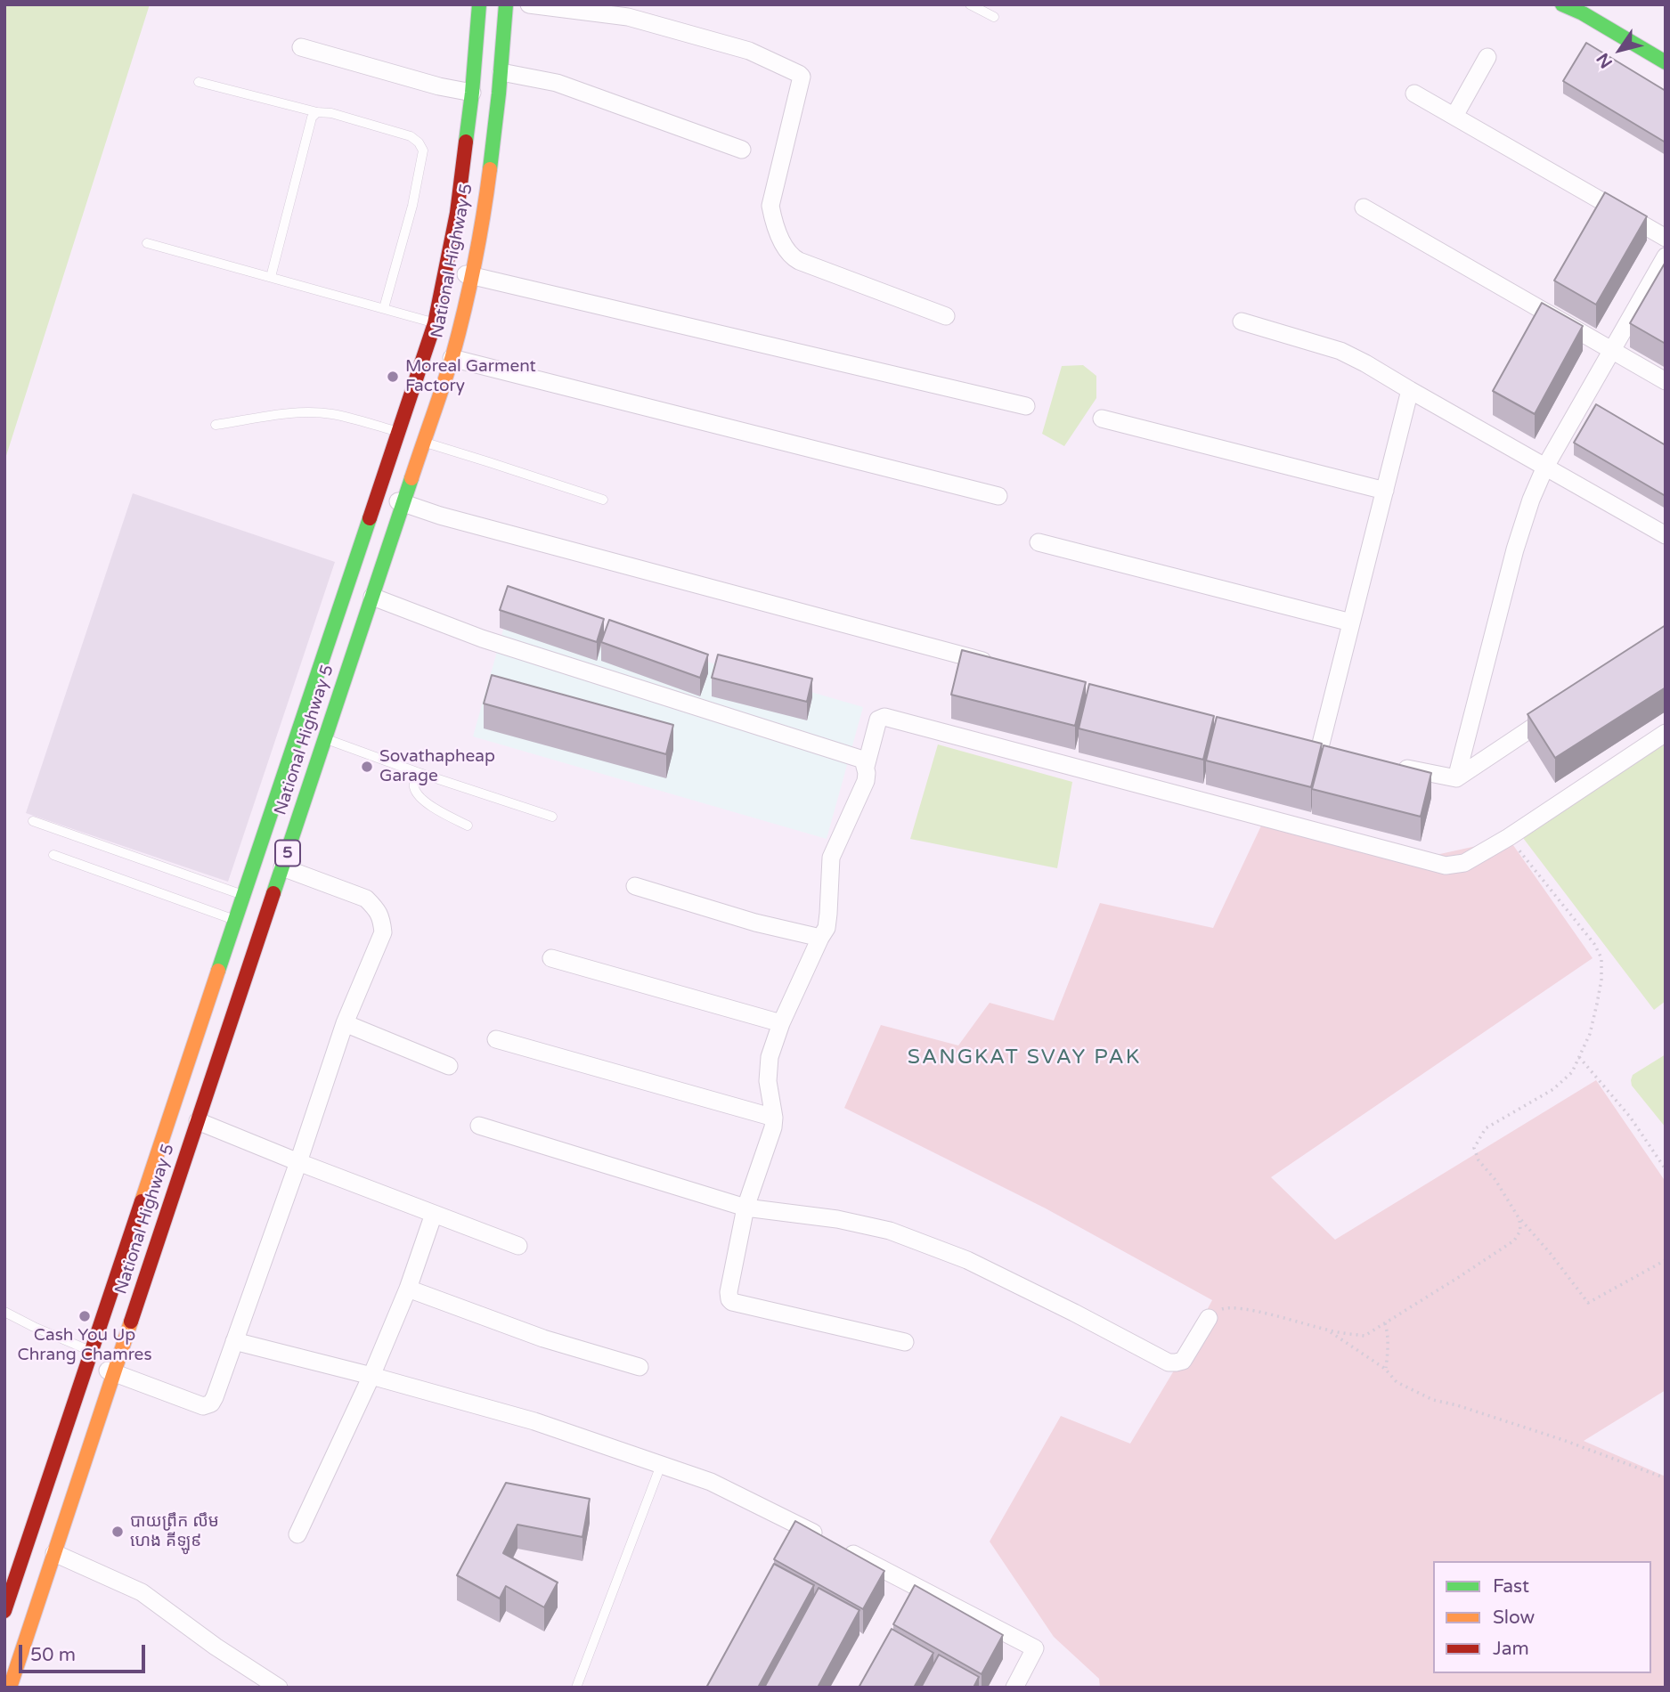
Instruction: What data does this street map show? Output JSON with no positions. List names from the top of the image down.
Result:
{
  "streets": {
    "main road": ["National Highway 5", "5"]
  },
  "districts": ["SANGKAT SVAY PAK"],
  "places": [
    "Moreal Garment Factory",
    "Sovathapheap Garage",
    "Cash You Up Chrang Chamres",
    "បាយព្រឹក លឹម ហេង គីឡូ៩"
  ],
  "legend": ["Fast", "Slow", "Jam"],
  "scale_bar": "50 m",
  "north": "bottom left"
}
